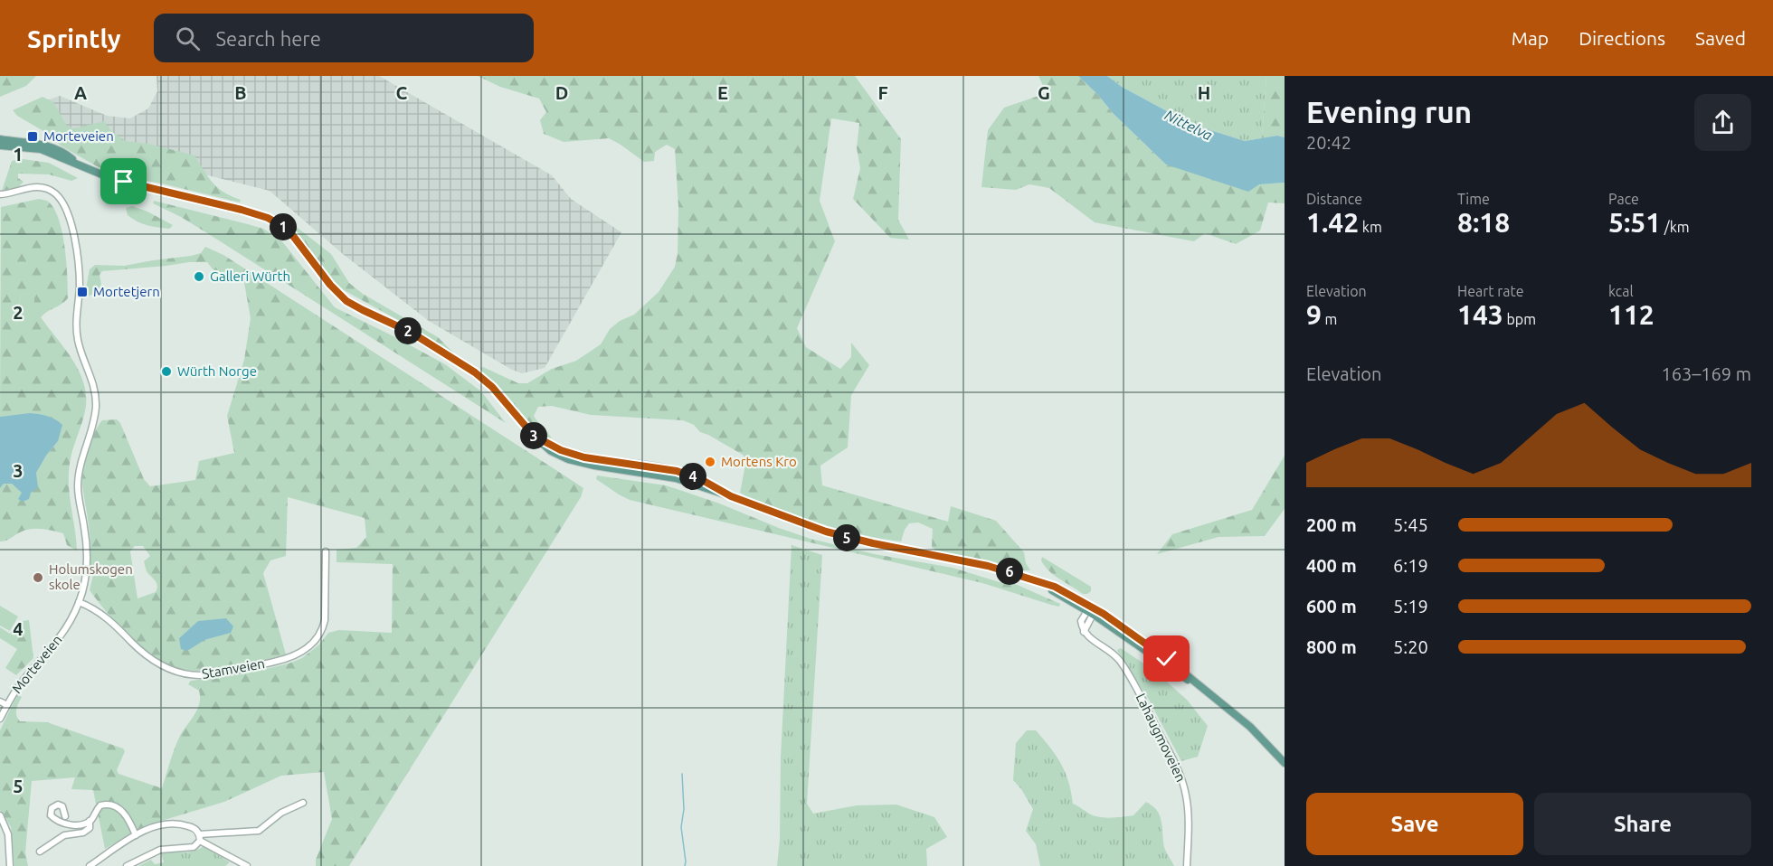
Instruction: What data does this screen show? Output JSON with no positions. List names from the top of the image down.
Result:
{
  "streets": {
    "street": ["Morteveien", "Stamveien", "Lahaugmoveien"]
  },
  "crossings": [
    ["Morteveien", "Stamveien"]
  ],
  "water": ["Nittelva"],
  "places": {
    "transit": ["Morteveien", "Mortetjern"],
    "other": [
      "Galleri Würth",
      "Würth Norge",
      "Mortens Kro",
      "Holumskogen skole"
    ]
  },
  "page": {
    "header": "Sprintly",
    "search": "Search here",
    "nav": ["Map", "Directions", "Saved"],
    "heading": ["Evening run", "20:42"],
    "stats": [
      ["Distance", "1.42 km"],
      ["Time", "8:18"],
      ["Pace", "5:51 /km"],
      ["Elevation", "9 m"],
      ["Heart rate", "143 bpm"],
      ["kcal", "112"]
    ],
    "pins": [
      "1",
      "2",
      "3",
      "4",
      "5",
      "6"
    ],
    "chart": ["Elevation", "163–169 m"],
    "list": [
      {
        "name": "200 m",
        "note": "5:45"
      },
      {
        "name": "400 m",
        "note": "6:19"
      },
      {
        "name": "600 m",
        "note": "5:19"
      },
      {
        "name": "800 m",
        "note": "5:20"
      }
    ],
    "buttons": ["Save", "Share"]
  },
  "grid": {
    "columns": [
      "A",
      "B",
      "C",
      "D",
      "E",
      "F",
      "G",
      "H"
    ],
    "rows": [
      "1",
      "2",
      "3",
      "4",
      "5"
    ]
  }
}
